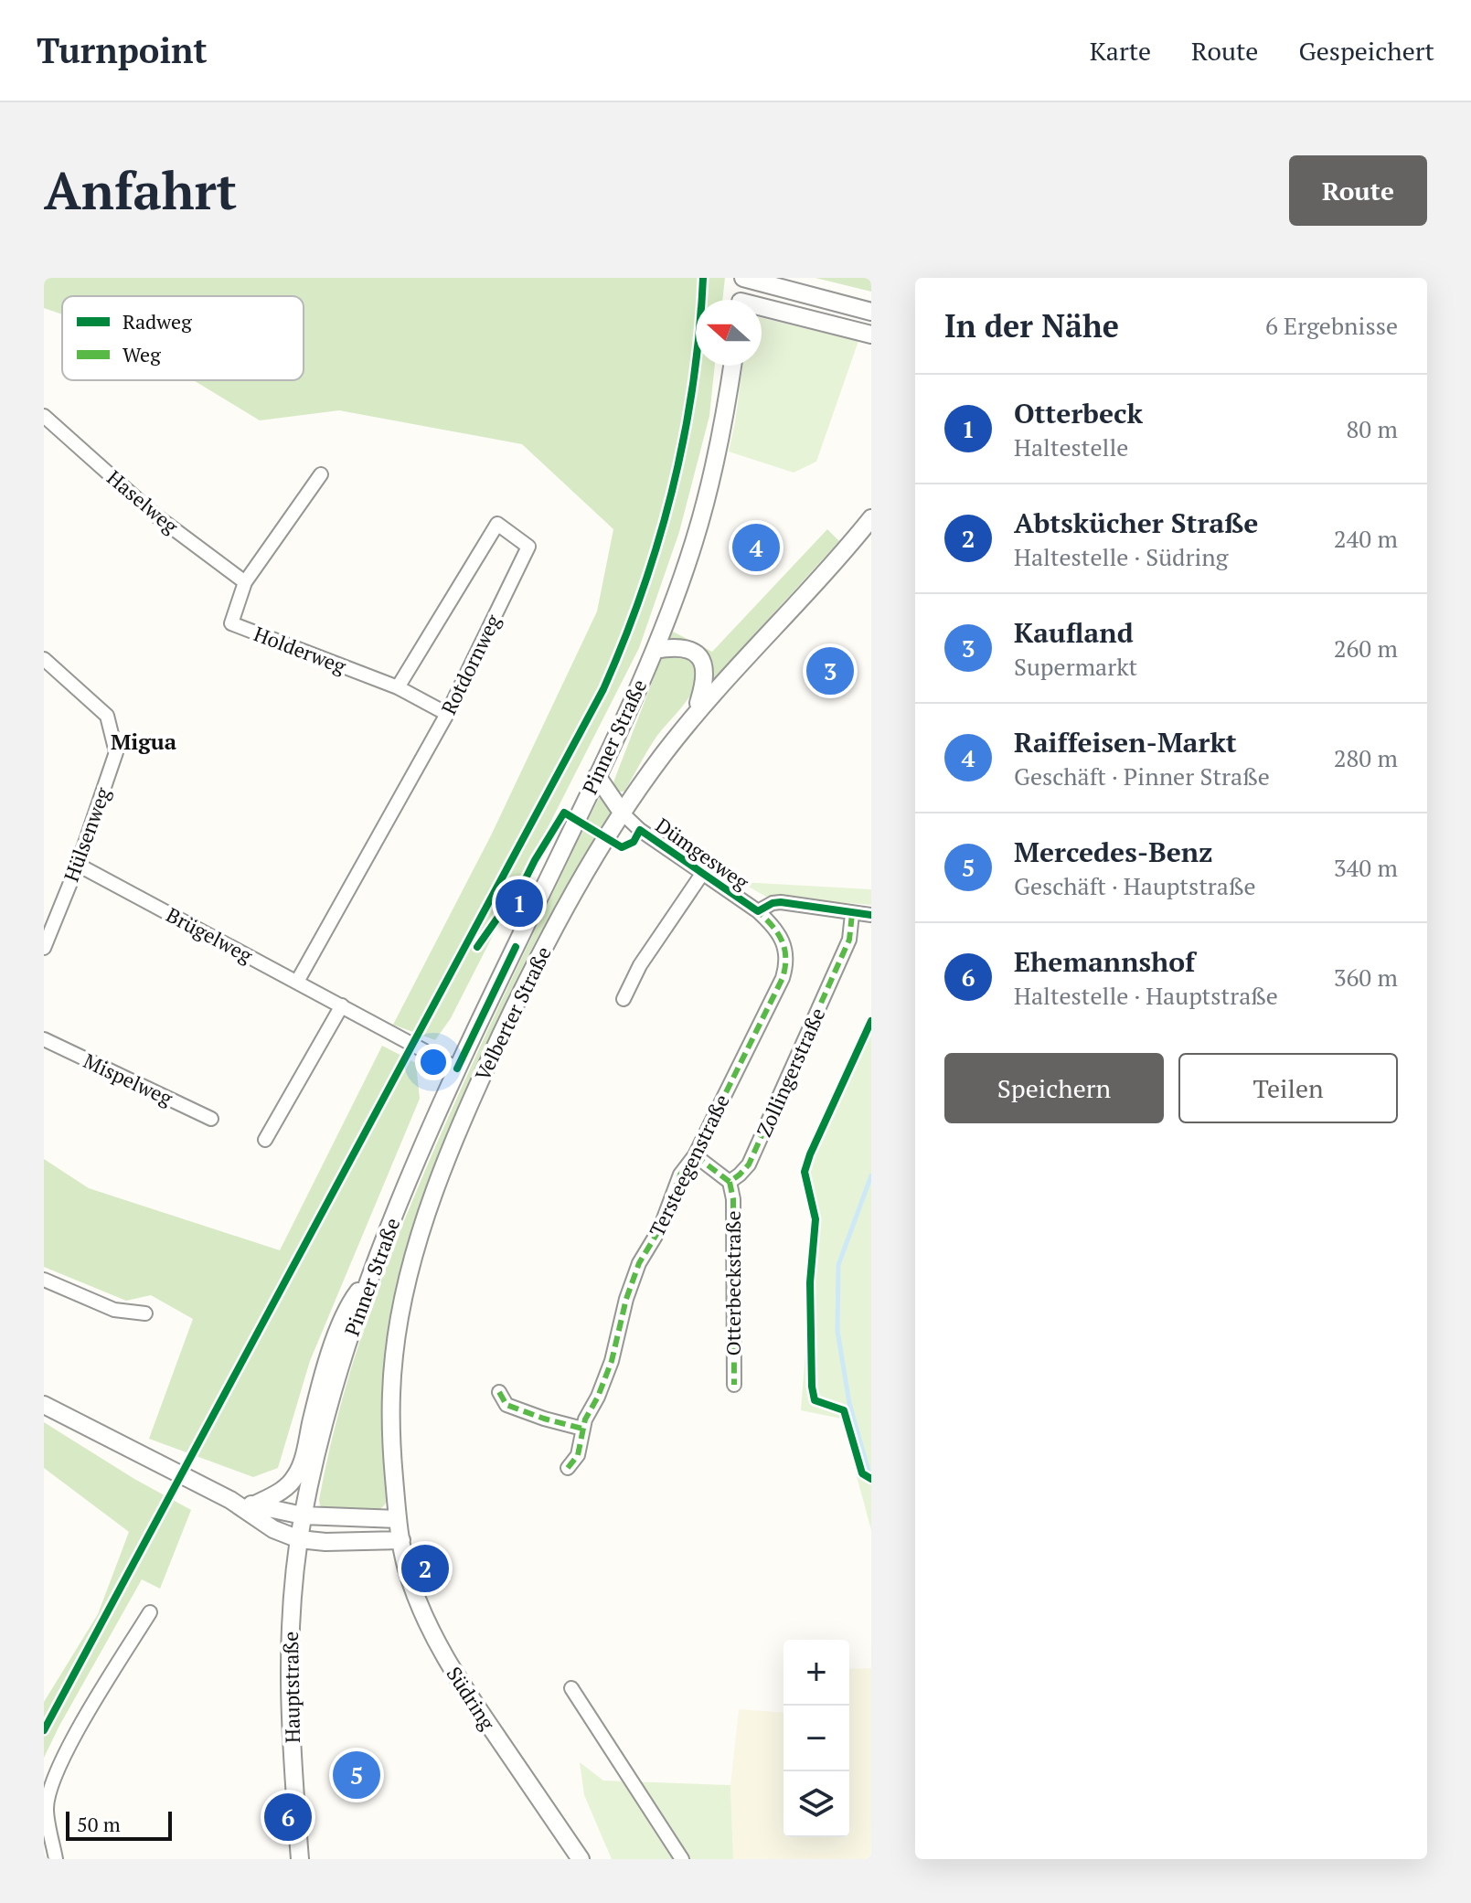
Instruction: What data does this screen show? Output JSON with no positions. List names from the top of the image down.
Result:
{
  "streets": {
    "street": [
      "Haselweg",
      "Holderweg",
      "Rotdornweg",
      "Pinner Straße",
      "Hülsenweg",
      "Dümgesweg",
      "Brügelweg",
      "Velberter Straße",
      "Zollingerstraße",
      "Mispelweg",
      "Tersteegenstraße",
      "Otterbeckstraße",
      "Hauptstraße",
      "Südring"
    ]
  },
  "crossings": [
    ["Haselweg", "Holderweg"],
    ["Holderweg", "Rotdornweg"],
    ["Rotdornweg", "Brügelweg"],
    ["Pinner Straße", "Brügelweg"],
    ["Pinner Straße", "Hauptstraße"],
    ["Hülsenweg", "Brügelweg"],
    ["Dümgesweg", "Velberter Straße"],
    ["Dümgesweg", "Zollingerstraße"],
    ["Dümgesweg", "Tersteegenstraße"],
    ["Velberter Straße", "Südring"],
    ["Zollingerstraße", "Otterbeckstraße"]
  ],
  "districts": ["Migua"],
  "legend": ["Radweg", "Weg"],
  "scale_bar": "50 m",
  "north": "left",
  "page": {
    "header": "Turnpoint",
    "nav": ["Karte", "Route", "Gespeichert"],
    "buttons": [
      "Route",
      ["Speichern", "Teilen"]
    ],
    "title": "Anfahrt",
    "heading": ["In der Nähe", "6 Ergebnisse"],
    "list": [
      {
        "mark": "1",
        "name": "Otterbeck",
        "note": "Haltestelle",
        "value": "80 m"
      },
      {
        "mark": "2",
        "name": "Abtskücher Straße",
        "note": "Haltestelle · Südring",
        "value": "240 m"
      },
      {
        "mark": "3",
        "name": "Kaufland",
        "note": "Supermarkt",
        "value": "260 m"
      },
      {
        "mark": "4",
        "name": "Raiffeisen-Markt",
        "note": "Geschäft · Pinner Straße",
        "value": "280 m"
      },
      {
        "mark": "5",
        "name": "Mercedes-Benz",
        "note": "Geschäft · Hauptstraße",
        "value": "340 m"
      },
      {
        "mark": "6",
        "name": "Ehemannshof",
        "note": "Haltestelle · Hauptstraße",
        "value": "360 m"
      }
    ],
    "pins": [
      "4",
      "3",
      "1",
      "2",
      "5",
      "6"
    ],
    "map_buttons": ["+", "−"],
    "scale": "50 m"
  }
}
